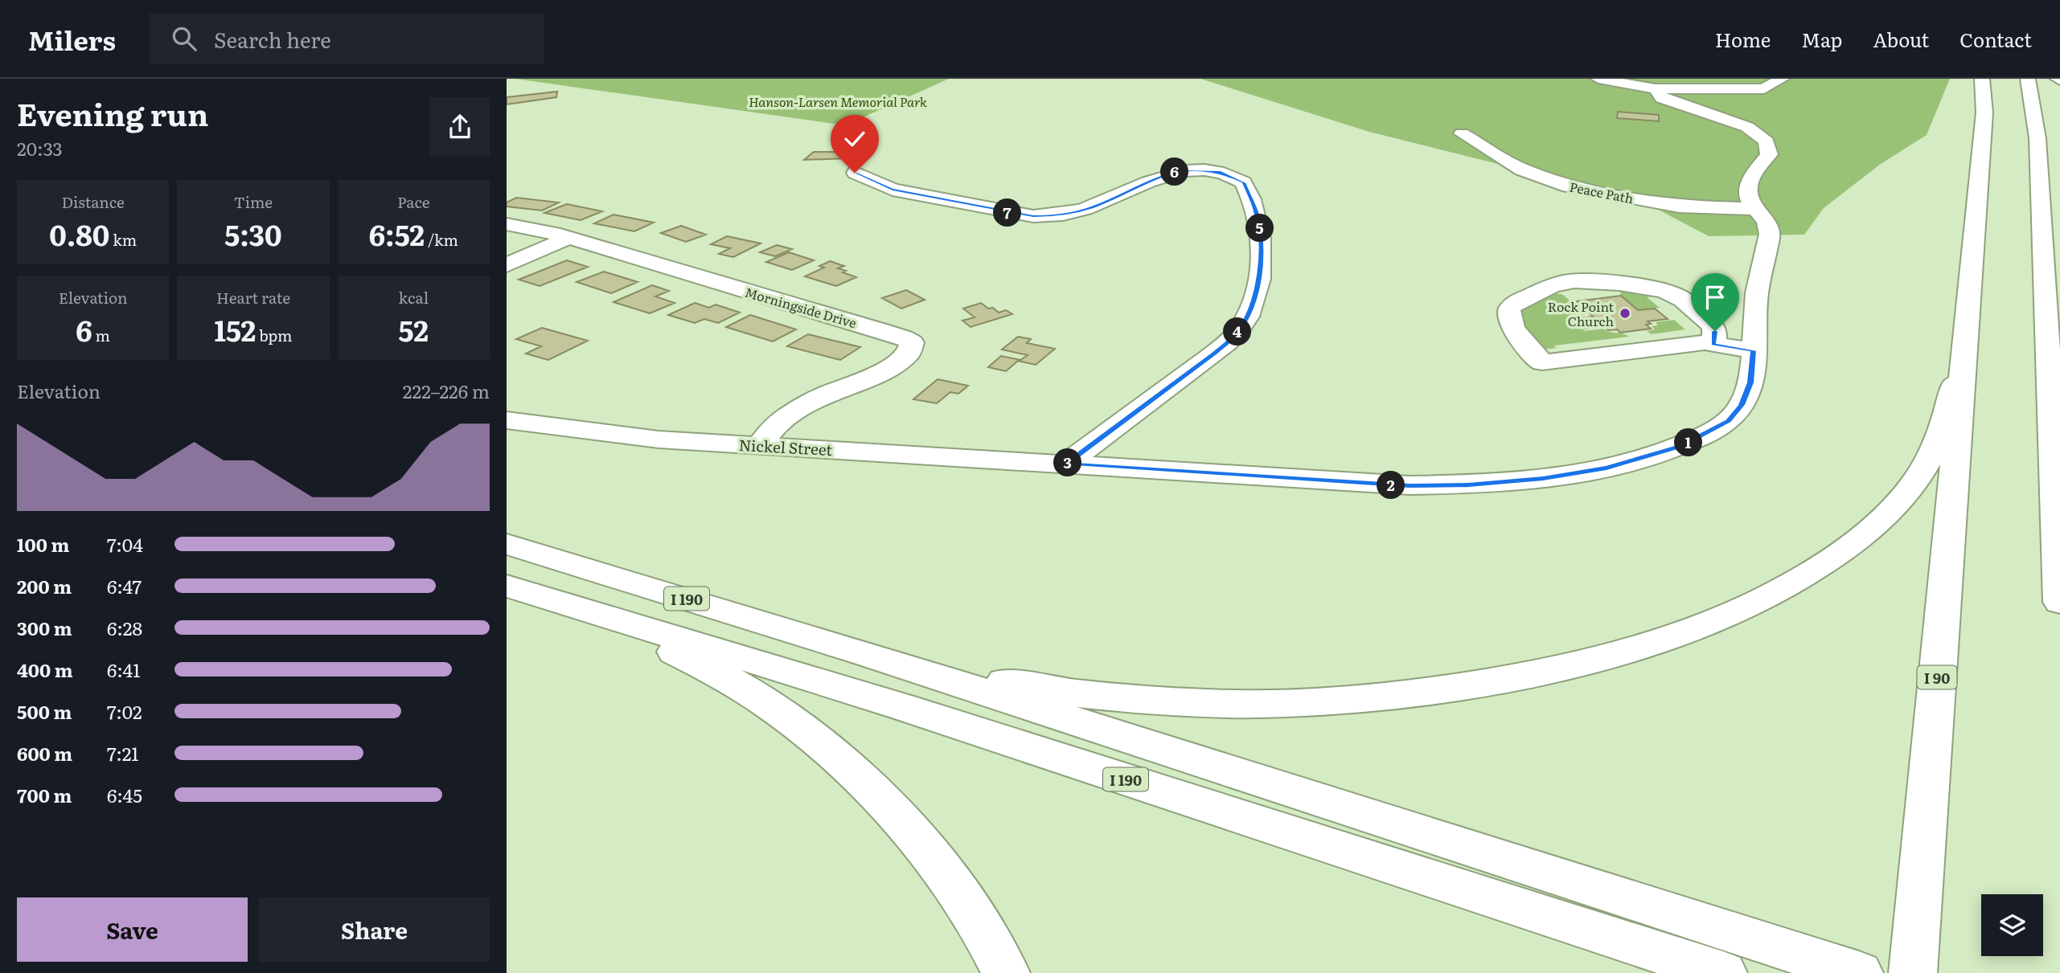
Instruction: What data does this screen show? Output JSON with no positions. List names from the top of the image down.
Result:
{
  "streets": {
    "main road": [
      "Peace Path",
      "Morningside Drive",
      "Nickel Street",
      "I 190",
      "I 90"
    ]
  },
  "crossings": [
    ["Peace Path", "Nickel Street"],
    ["Morningside Drive", "Nickel Street"],
    ["I 190", "I 90"]
  ],
  "parks": ["Hanson-Larsen Memorial Park"],
  "places": ["Rock Point Church"],
  "page": {
    "header": "Milers",
    "search": "Search here",
    "nav": [
      "Home",
      "Map",
      "About",
      "Contact"
    ],
    "heading": ["Evening run", "20:33"],
    "pins": [
      "6",
      "7",
      "5",
      "4",
      "1",
      "3",
      "2"
    ],
    "stats": [
      ["Distance", "0.80 km"],
      ["Time", "5:30"],
      ["Pace", "6:52 /km"],
      ["Elevation", "6 m"],
      ["Heart rate", "152 bpm"],
      ["kcal", "52"]
    ],
    "chart": ["Elevation", "222–226 m"],
    "list": [
      {
        "name": "100 m",
        "note": "7:04"
      },
      {
        "name": "200 m",
        "note": "6:47"
      },
      {
        "name": "300 m",
        "note": "6:28"
      },
      {
        "name": "400 m",
        "note": "6:41"
      },
      {
        "name": "500 m",
        "note": "7:02"
      },
      {
        "name": "600 m",
        "note": "7:21"
      },
      {
        "name": "700 m",
        "note": "6:45"
      }
    ],
    "buttons": ["Save", "Share"]
  }
}
